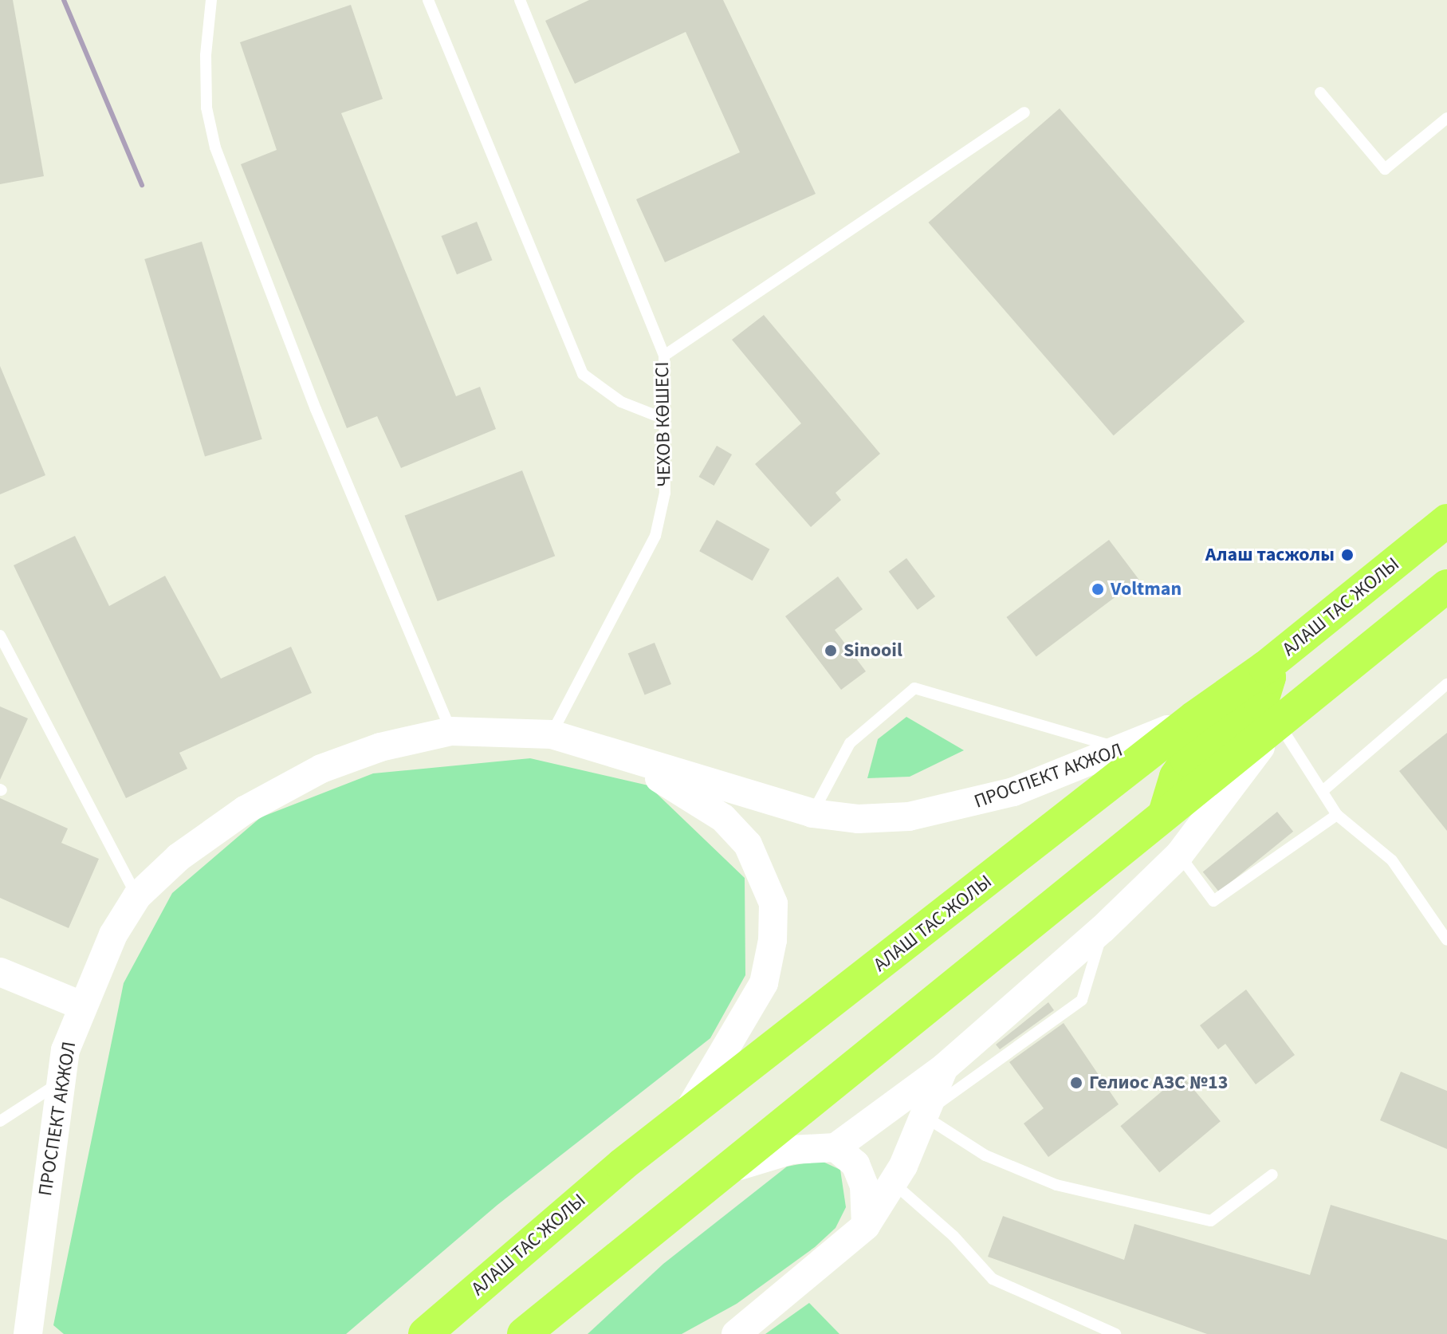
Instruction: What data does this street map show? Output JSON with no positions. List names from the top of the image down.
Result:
{
  "streets": {
    "main road": ["АЛАШ ТАС ЖОЛЫ", "ПРОСПЕКТ АКЖОЛ"],
    "lane": ["ЧЕХОВ КӨШЕСІ"]
  },
  "crossings": [
    ["ЧЕХОВ КӨШЕСІ", "ПРОСПЕКТ АКЖОЛ"],
    ["АЛАШ ТАС ЖОЛЫ", "ПРОСПЕКТ АКЖОЛ"]
  ],
  "places": [
    "Алаш тасжолы",
    "Voltman",
    "Sinooil",
    "Гелиос АЗС №13"
  ]
}
